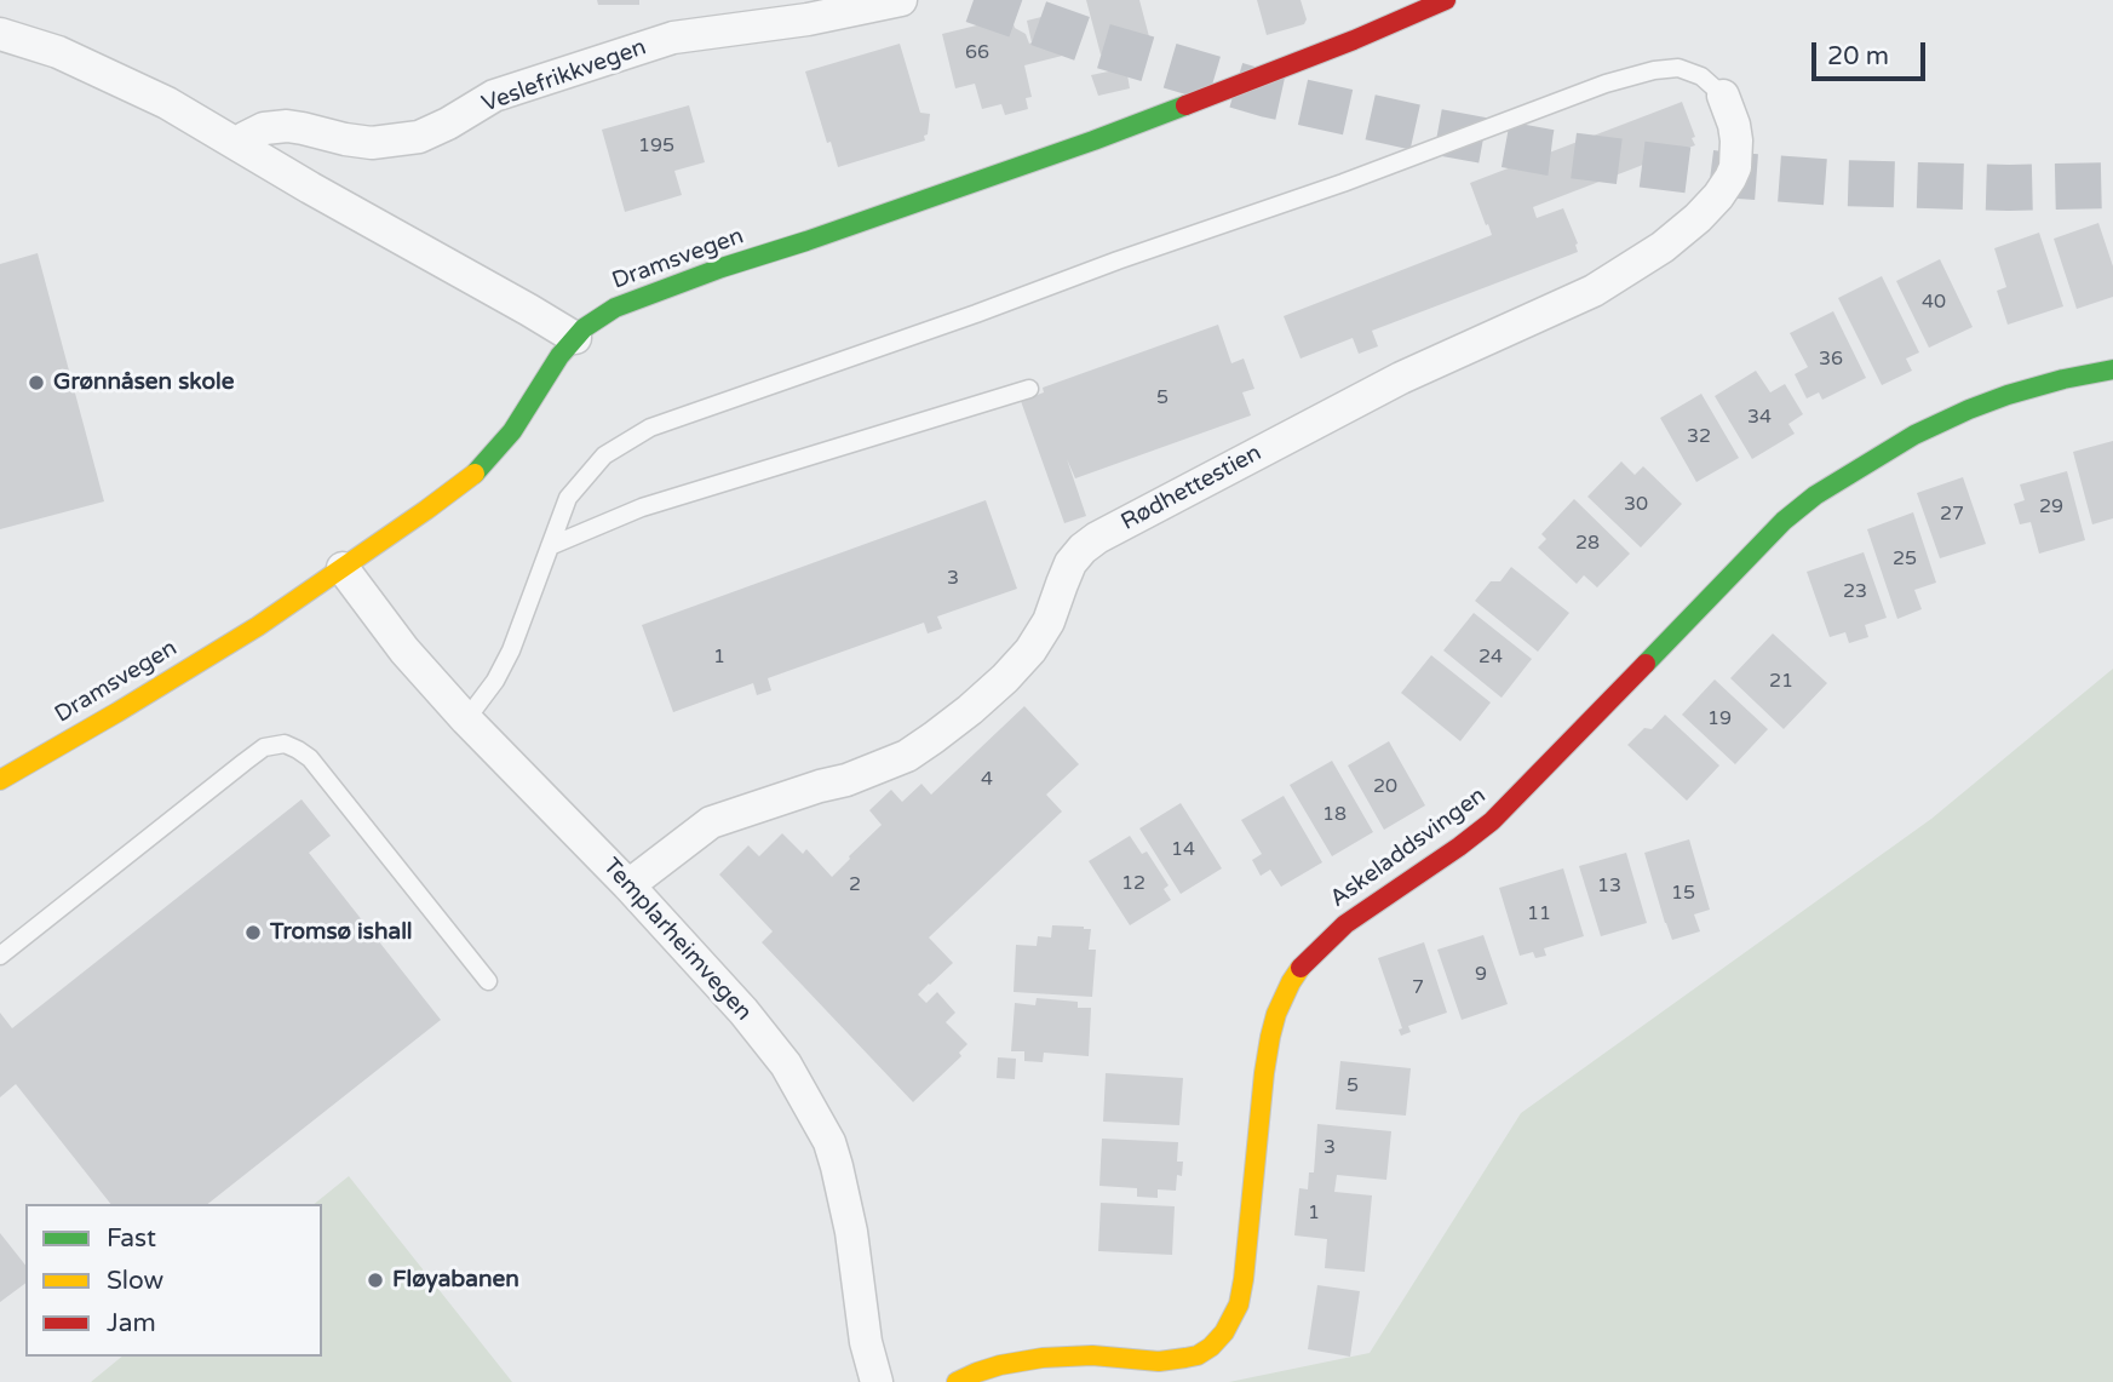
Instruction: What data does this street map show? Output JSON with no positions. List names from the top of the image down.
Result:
{
  "streets": {
    "street": [
      "Veslefrikkvegen",
      "Dramsvegen",
      "Rødhettestien",
      "Askeladdsvingen",
      "Templarheimvegen"
    ]
  },
  "crossings": [
    ["Dramsvegen", "Templarheimvegen"],
    ["Rødhettestien", "Templarheimvegen"]
  ],
  "places": ["Grønnåsen skole", "Tromsø ishall", "Fløyabanen"],
  "house_numbers": [
    "66",
    "195",
    "40",
    "36",
    "5",
    "34",
    "32",
    "30",
    "29",
    "27",
    "28",
    "25",
    "3",
    "23",
    "1",
    "24",
    "21",
    "19",
    "4",
    "20",
    "18",
    "14",
    "12",
    "2",
    "13",
    "15",
    "11",
    "9",
    "7",
    "5",
    "3",
    "1"
  ],
  "legend": ["Fast", "Slow", "Jam"],
  "scale_bar": "20 m"
}
